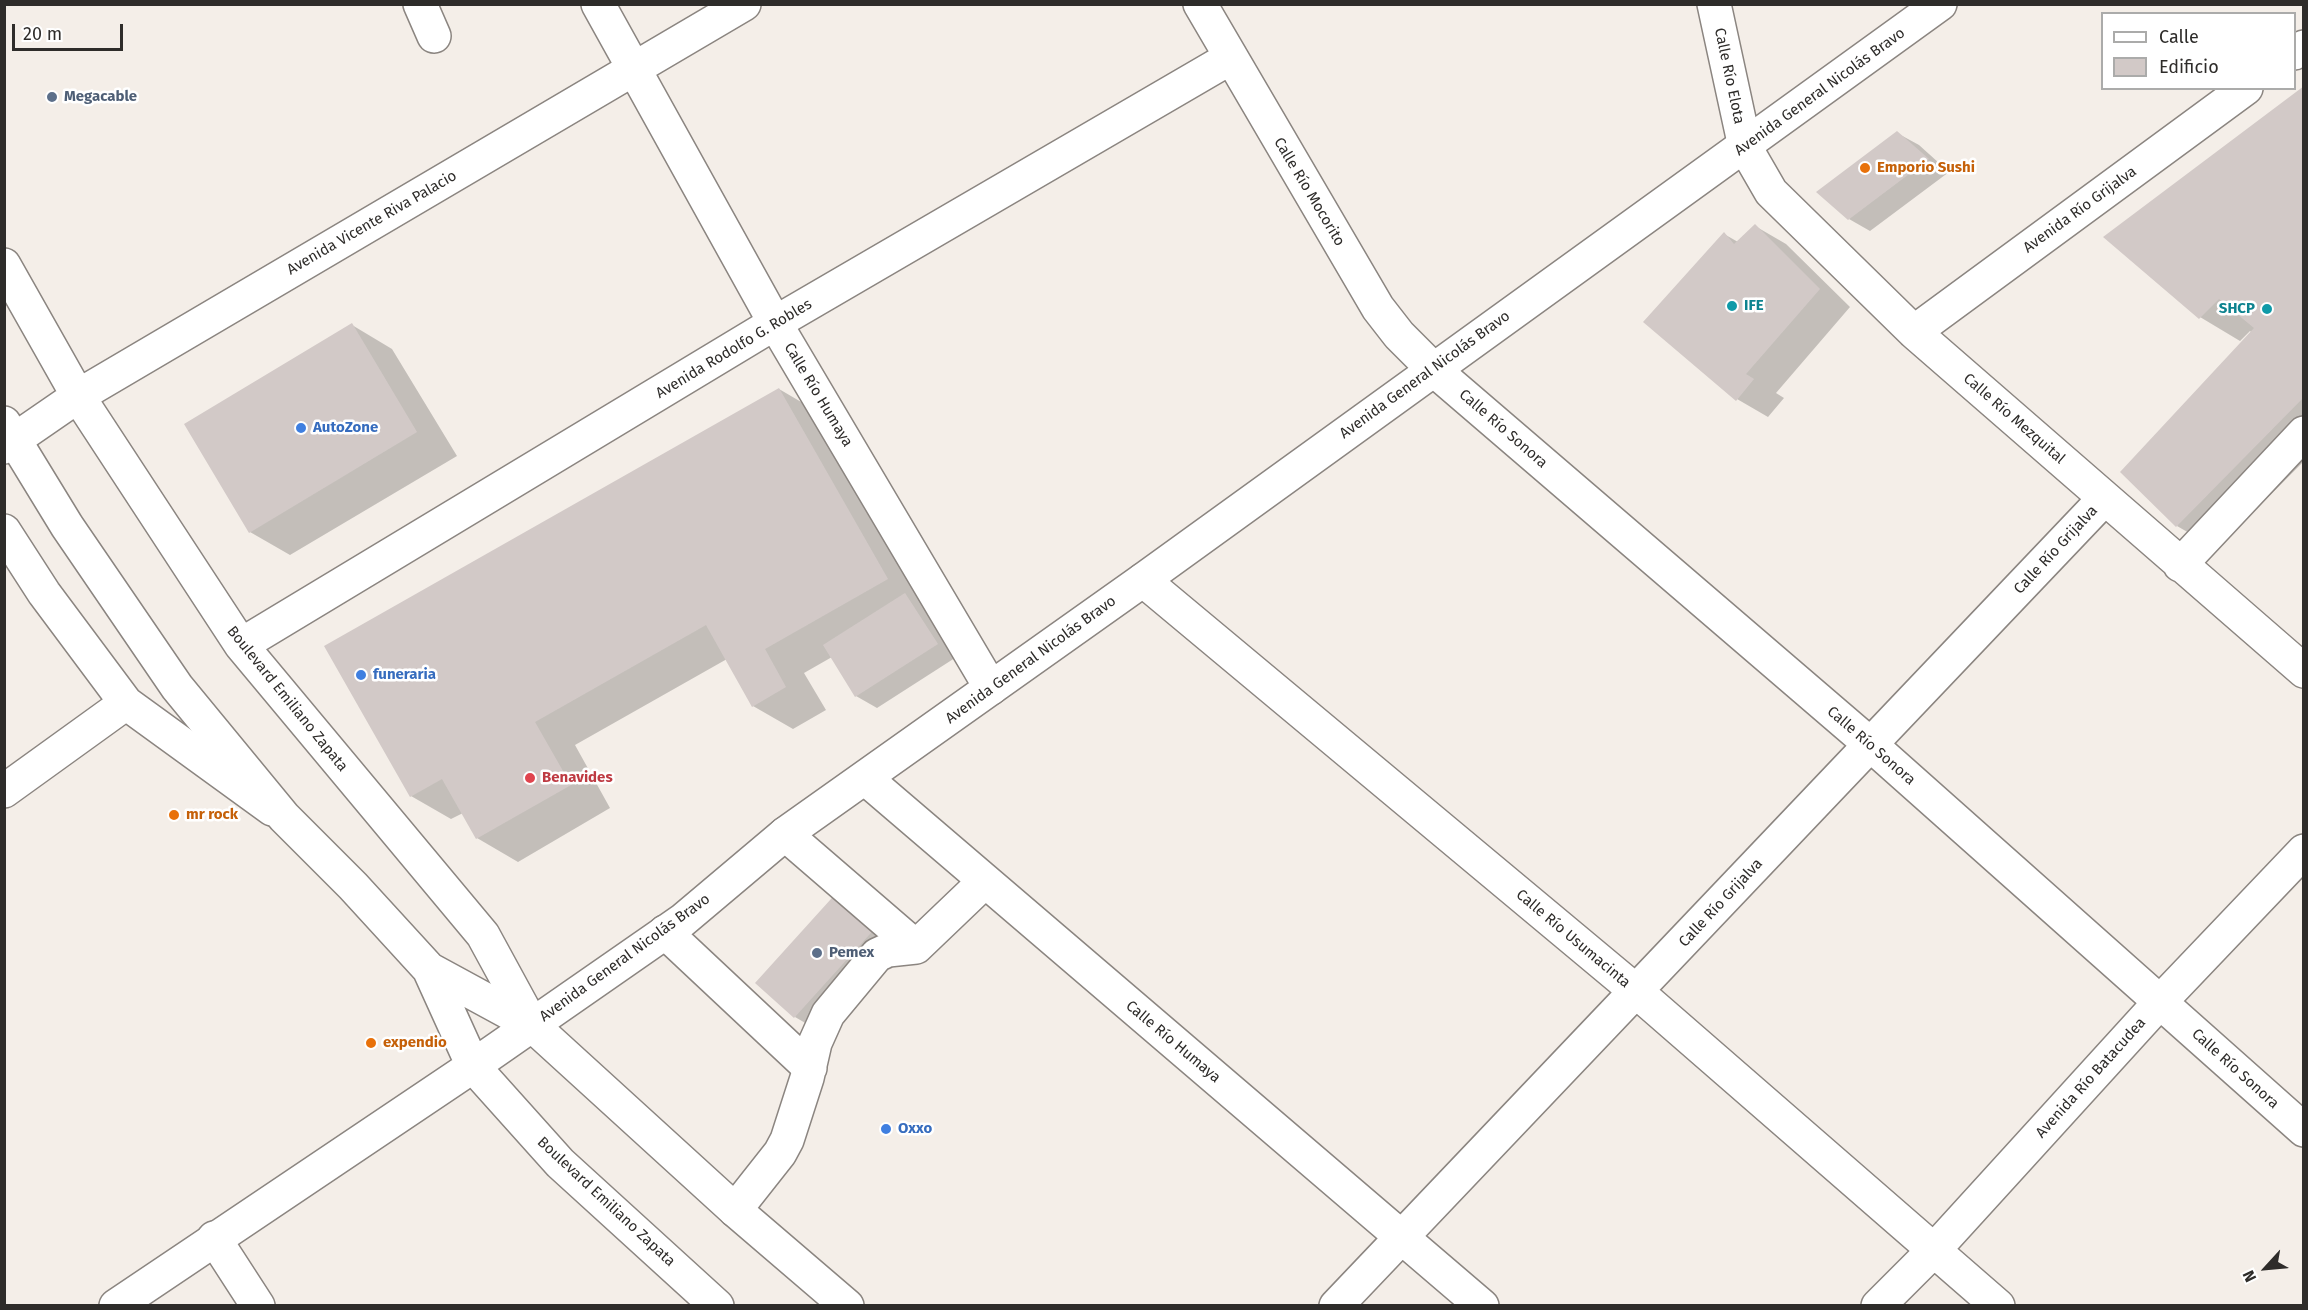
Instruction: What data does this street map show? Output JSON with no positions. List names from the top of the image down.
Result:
{
  "streets": {
    "street": [
      "Calle Río Elota",
      "Avenida General Nicolás Bravo",
      "Calle Río Mocorito",
      "Avenida Río Grijalva",
      "Avenida Vicente Riva Palacio",
      "Avenida Rodolfo G. Robles",
      "Calle Río Humaya",
      "Calle Río Mezquital",
      "Calle Río Sonora",
      "Calle Río Grijalva",
      "Boulevard Emiliano Zapata",
      "Calle Río Usumacinta",
      "Avenida Río Batacudea"
    ]
  },
  "crossings": [
    ["Calle Río Elota", "Avenida General Nicolás Bravo"],
    ["Calle Río Elota", "Calle Río Mezquital"],
    ["Avenida General Nicolás Bravo", "Calle Río Mocorito"],
    ["Avenida General Nicolás Bravo", "Calle Río Humaya"],
    ["Avenida General Nicolás Bravo", "Calle Río Mezquital"],
    ["Avenida General Nicolás Bravo", "Calle Río Sonora"],
    ["Avenida General Nicolás Bravo", "Boulevard Emiliano Zapata"],
    ["Avenida General Nicolás Bravo", "Calle Río Usumacinta"],
    ["Calle Río Mocorito", "Avenida Rodolfo G. Robles"],
    ["Calle Río Mocorito", "Calle Río Sonora"],
    ["Avenida Río Grijalva", "Calle Río Mezquital"],
    ["Avenida Vicente Riva Palacio", "Calle Río Humaya"],
    ["Avenida Vicente Riva Palacio", "Boulevard Emiliano Zapata"],
    ["Avenida Rodolfo G. Robles", "Calle Río Humaya"],
    ["Avenida Rodolfo G. Robles", "Boulevard Emiliano Zapata"],
    ["Calle Río Humaya", "Calle Río Grijalva"],
    ["Calle Río Mezquital", "Calle Río Grijalva"],
    ["Calle Río Sonora", "Calle Río Grijalva"],
    ["Calle Río Sonora", "Avenida Río Batacudea"],
    ["Calle Río Grijalva", "Calle Río Usumacinta"],
    ["Calle Río Usumacinta", "Avenida Río Batacudea"]
  ],
  "places": [
    "Megacable",
    "Emporio Sushi",
    "IFE",
    "SHCP",
    "AutoZone",
    "funeraria",
    "Benavides",
    "mr rock",
    "Pemex",
    "expendio",
    "Oxxo"
  ],
  "legend": ["Calle", "Edificio"],
  "scale_bar": "20 m",
  "north": "bottom left"
}
